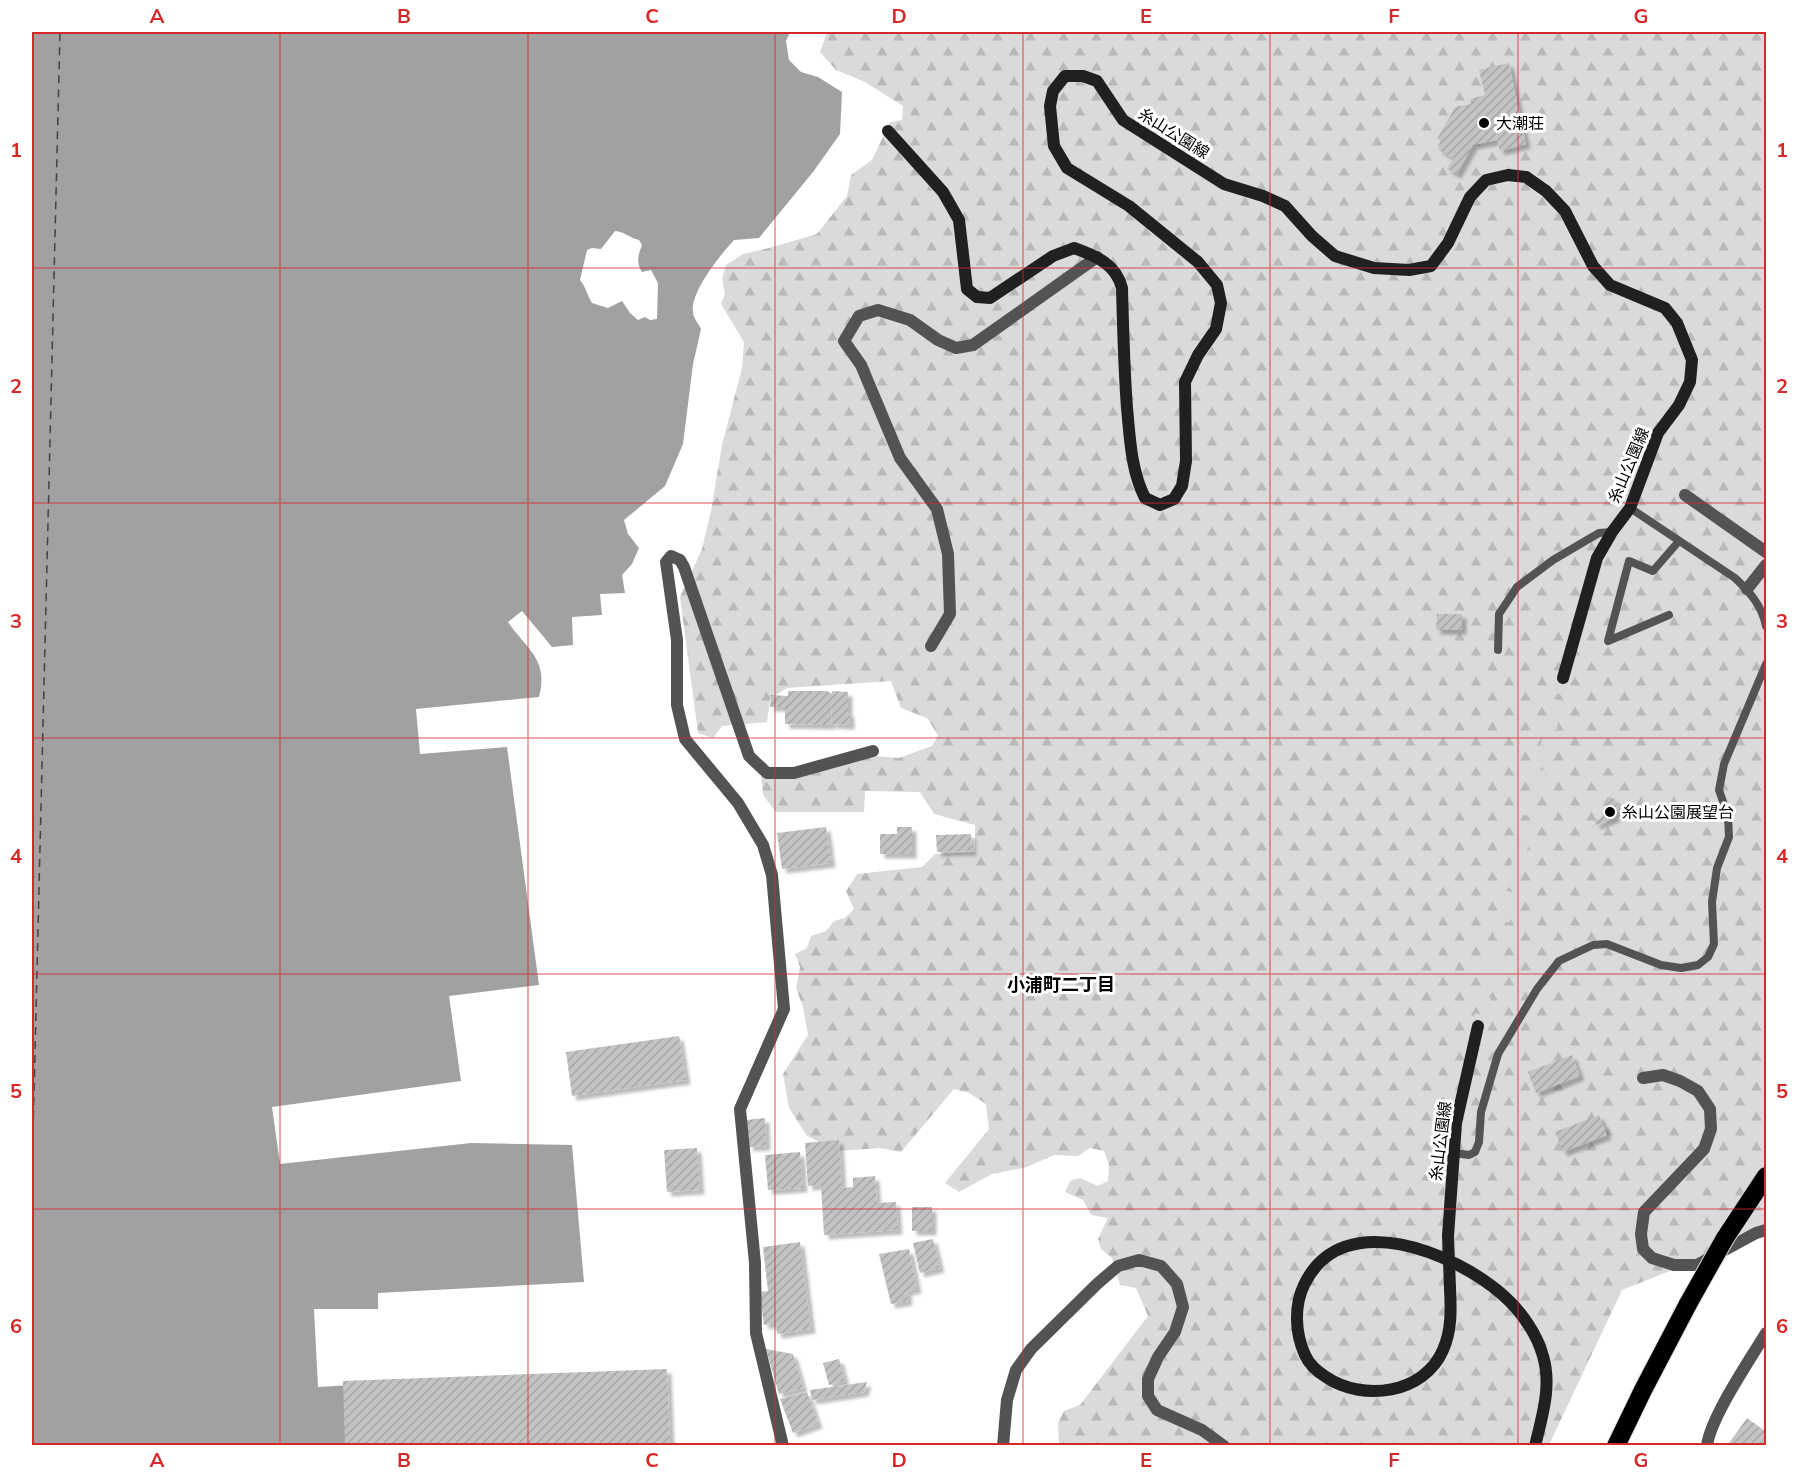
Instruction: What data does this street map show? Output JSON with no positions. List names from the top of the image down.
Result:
{
  "streets": {
    "main road": ["糸山公園線"]
  },
  "districts": ["小浦町二丁目"],
  "places": ["大潮荘", "糸山公園展望台"],
  "grid": {
    "columns": [
      "A",
      "B",
      "C",
      "D",
      "E",
      "F",
      "G"
    ],
    "rows": [
      "1",
      "2",
      "3",
      "4",
      "5",
      "6"
    ]
  }
}
